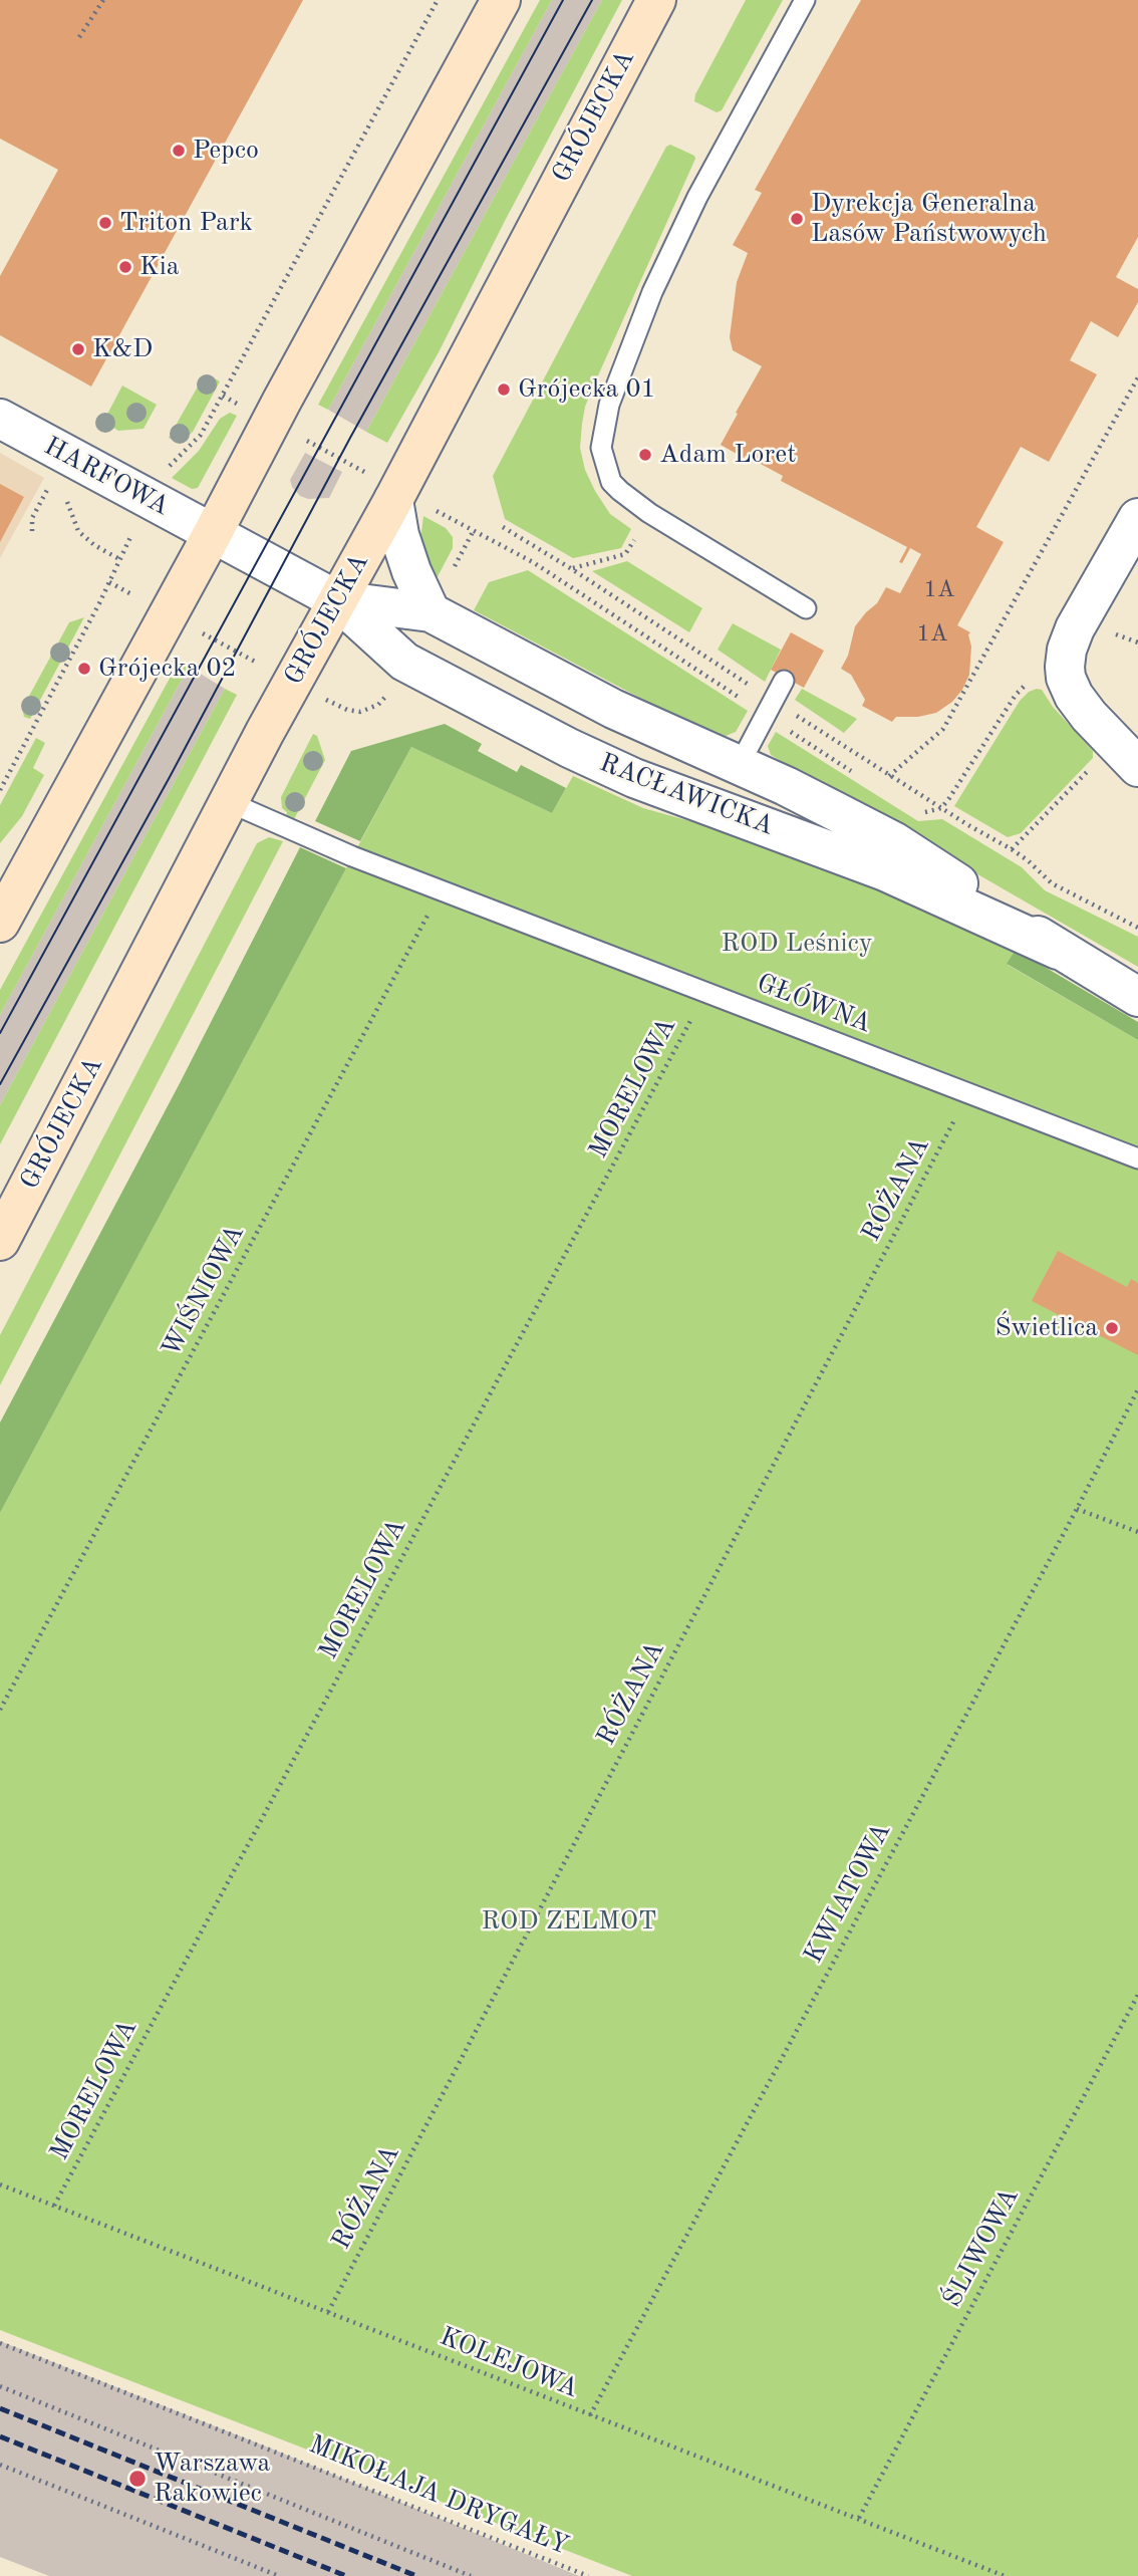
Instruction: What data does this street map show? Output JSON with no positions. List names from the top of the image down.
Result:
{
  "streets": {
    "main road": ["GRÓJECKA"],
    "street": ["HARFOWA", "RACŁAWICKA"],
    "lane": ["GŁÓWNA"],
    "path": [
      "MORELOWA",
      "RÓŻANA",
      "WIŚNIOWA",
      "KWIATOWA",
      "ŚLIWOWA",
      "KOLEJOWA",
      "MIKOŁAJA DRYGAŁY"
    ]
  },
  "crossings": [
    ["GRÓJECKA", "RACŁAWICKA"],
    ["GRÓJECKA", "GŁÓWNA"],
    ["HARFOWA", "RACŁAWICKA"],
    ["GŁÓWNA", "MORELOWA"],
    ["GŁÓWNA", "RÓŻANA"],
    ["GŁÓWNA", "WIŚNIOWA"],
    ["MORELOWA", "KOLEJOWA"],
    ["RÓŻANA", "KOLEJOWA"],
    ["KWIATOWA", "KOLEJOWA"],
    ["ŚLIWOWA", "KOLEJOWA"]
  ],
  "parks": ["ROD Leśnicy", "ROD ZELMOT"],
  "places": [
    "Pepco",
    "Dyrekcja Generalna Lasów Państwowych",
    "Triton Park",
    "Kia",
    "K&D",
    "Grójecka 01",
    "Adam Loret",
    "Grójecka 02",
    "Świetlica",
    "Warszawa Rakowiec"
  ],
  "house_numbers": ["1A", "1A"]
}
